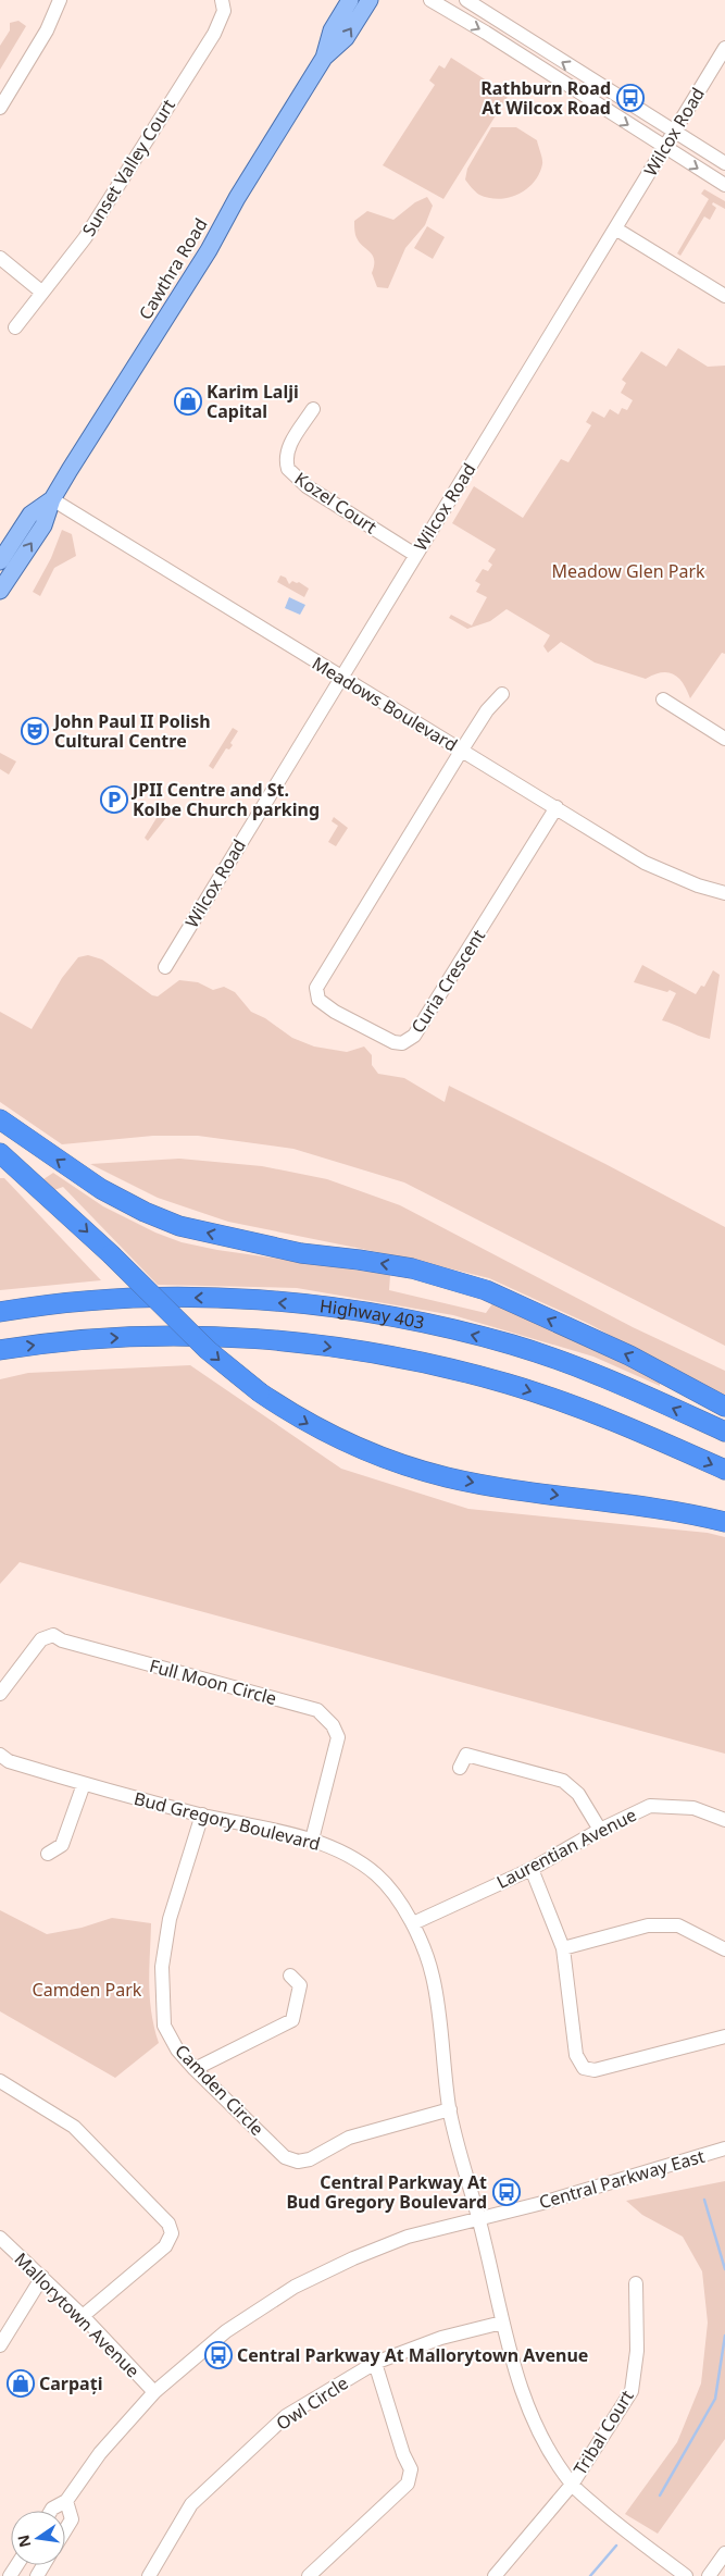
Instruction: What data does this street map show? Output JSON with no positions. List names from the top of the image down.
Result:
{
  "streets": {
    "highway": ["Highway 403"],
    "main road": ["Cawthra Road"],
    "street": [
      "Wilcox Road",
      "Sunset Valley Court",
      "Kozel Court",
      "Meadows Boulevard",
      "Curia Crescent",
      "Full Moon Circle",
      "Bud Gregory Boulevard",
      "Laurentian Avenue",
      "Camden Circle",
      "Central Parkway East",
      "Mallorytown Avenue",
      "Owl Circle",
      "Tribal Court"
    ]
  },
  "crossings": [
    ["Wilcox Road", "Kozel Court"],
    ["Wilcox Road", "Meadows Boulevard"],
    ["Cawthra Road", "Meadows Boulevard"],
    ["Meadows Boulevard", "Curia Crescent"],
    ["Full Moon Circle", "Bud Gregory Boulevard"],
    ["Bud Gregory Boulevard", "Laurentian Avenue"],
    ["Bud Gregory Boulevard", "Camden Circle"],
    ["Bud Gregory Boulevard", "Central Parkway East"],
    ["Bud Gregory Boulevard", "Owl Circle"],
    ["Bud Gregory Boulevard", "Tribal Court"],
    ["Central Parkway East", "Mallorytown Avenue"]
  ],
  "parks": ["Meadow Glen Park", "Camden Park"],
  "places": {
    "bus stop": ["Rathburn Road At Wilcox Road", "Central Parkway At Bud Gregory Boulevard", "Central Parkway At Mallorytown Avenue"],
    "shop": ["Karim Lalji Capital", "Carpați"],
    "theatre": ["John Paul II Polish Cultural Centre"],
    "parking": ["JPII Centre and St. Kolbe Church parking"]
  },
  "north": "left"
}
